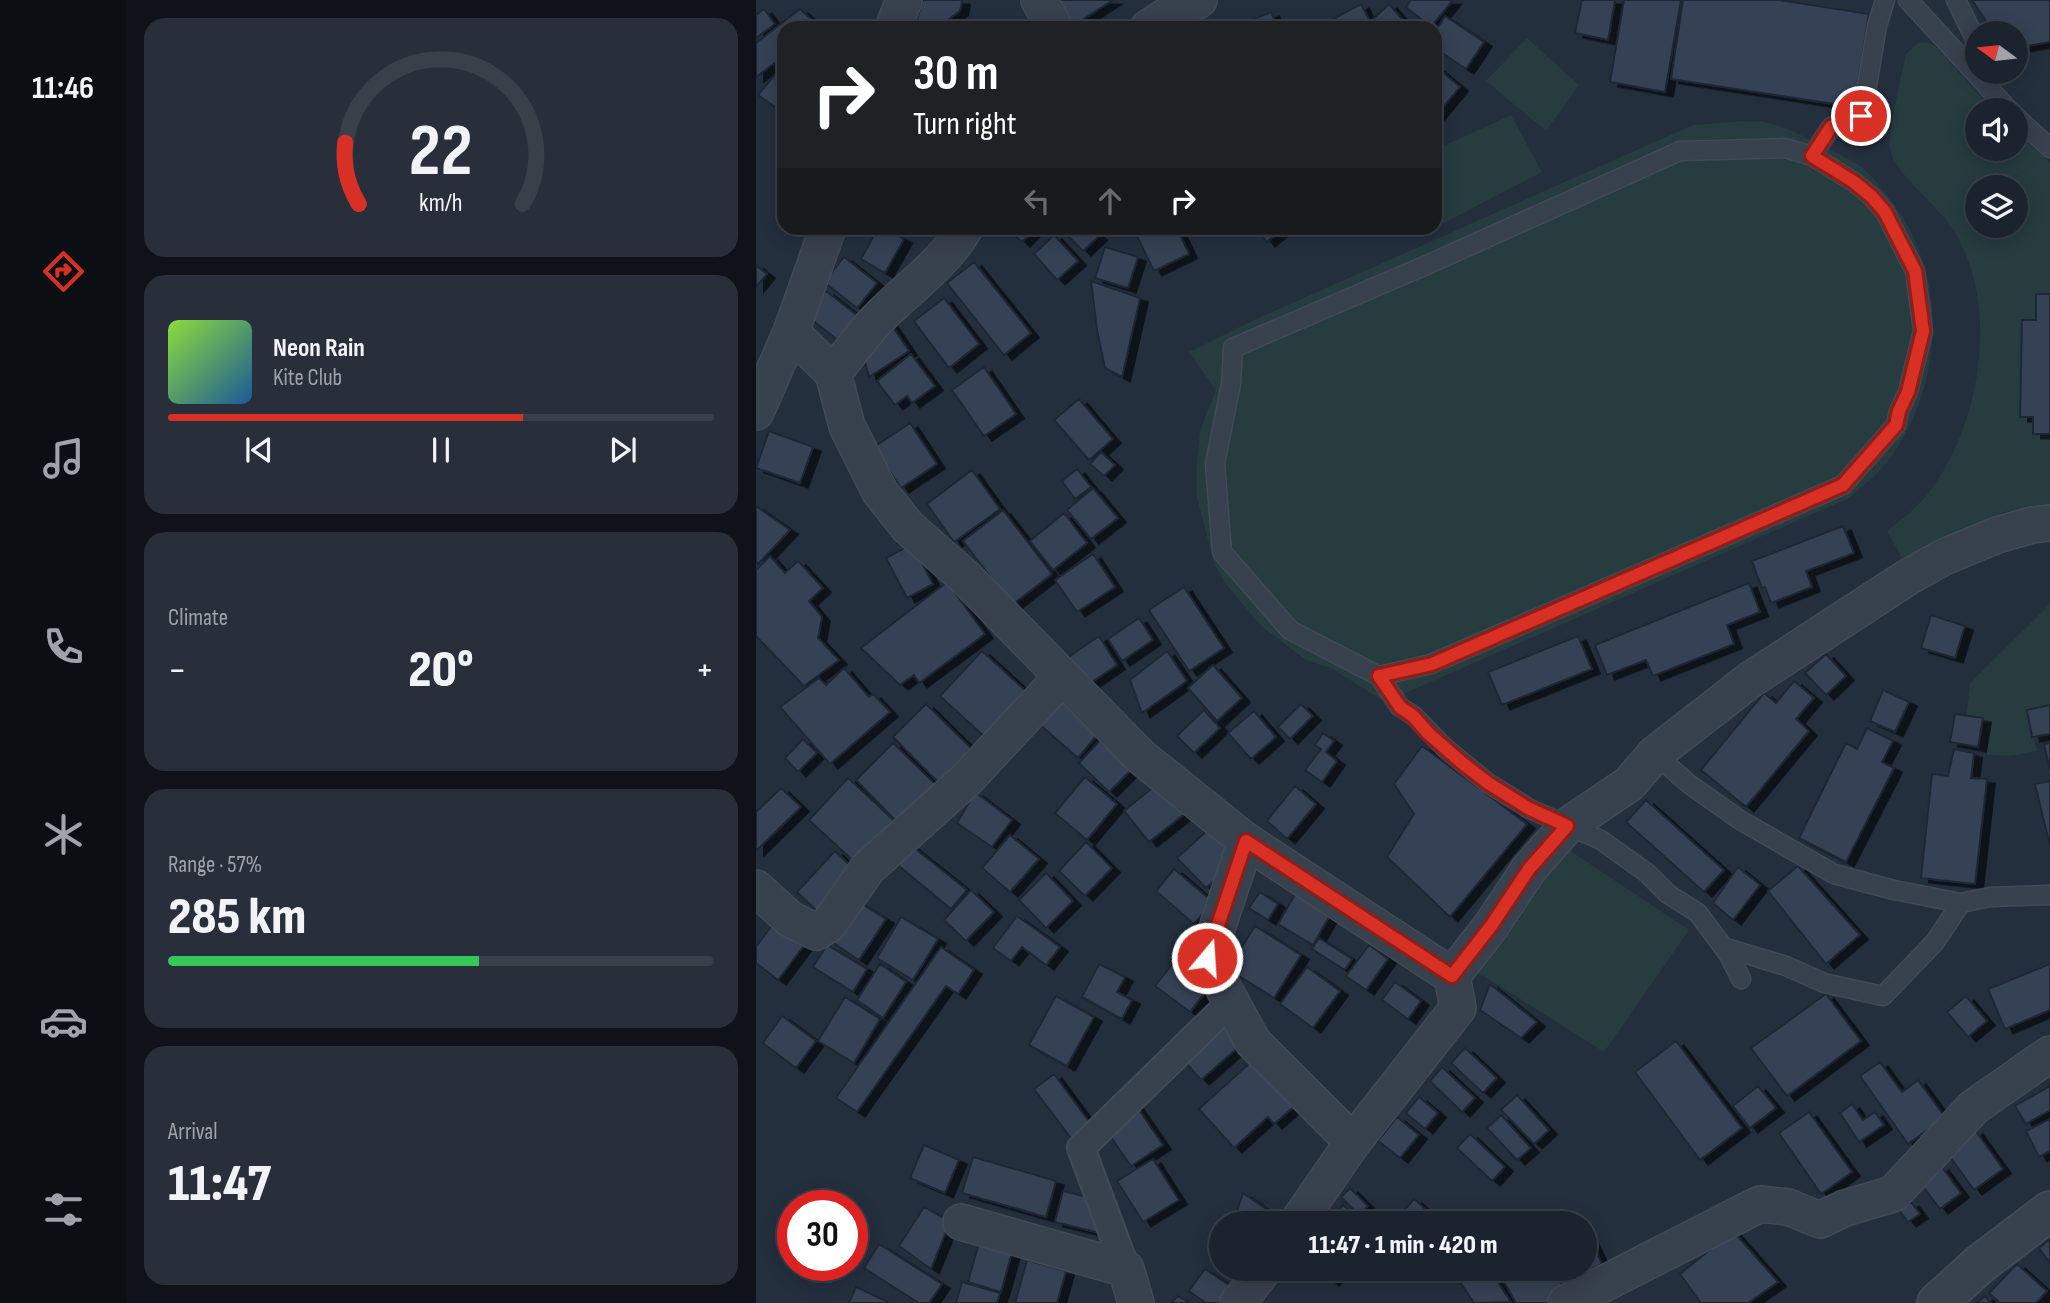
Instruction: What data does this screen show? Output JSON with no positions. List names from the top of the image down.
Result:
{
  "north": "left",
  "page": {
    "tabs": "11:46",
    "turn": ["30 m", "Turn right"],
    "song": ["Neon Rain", "Kite Club"],
    "tile": [
      "Climate",
      ["Range · 57%", "285 km"],
      ["Arrival", "11:47"]
    ],
    "heat": ["−", "20°", "+"],
    "limit": "30",
    "trip": "11:47 · 1 min · 420 m",
    "gauge": ["22", "km/h"]
  }
}
